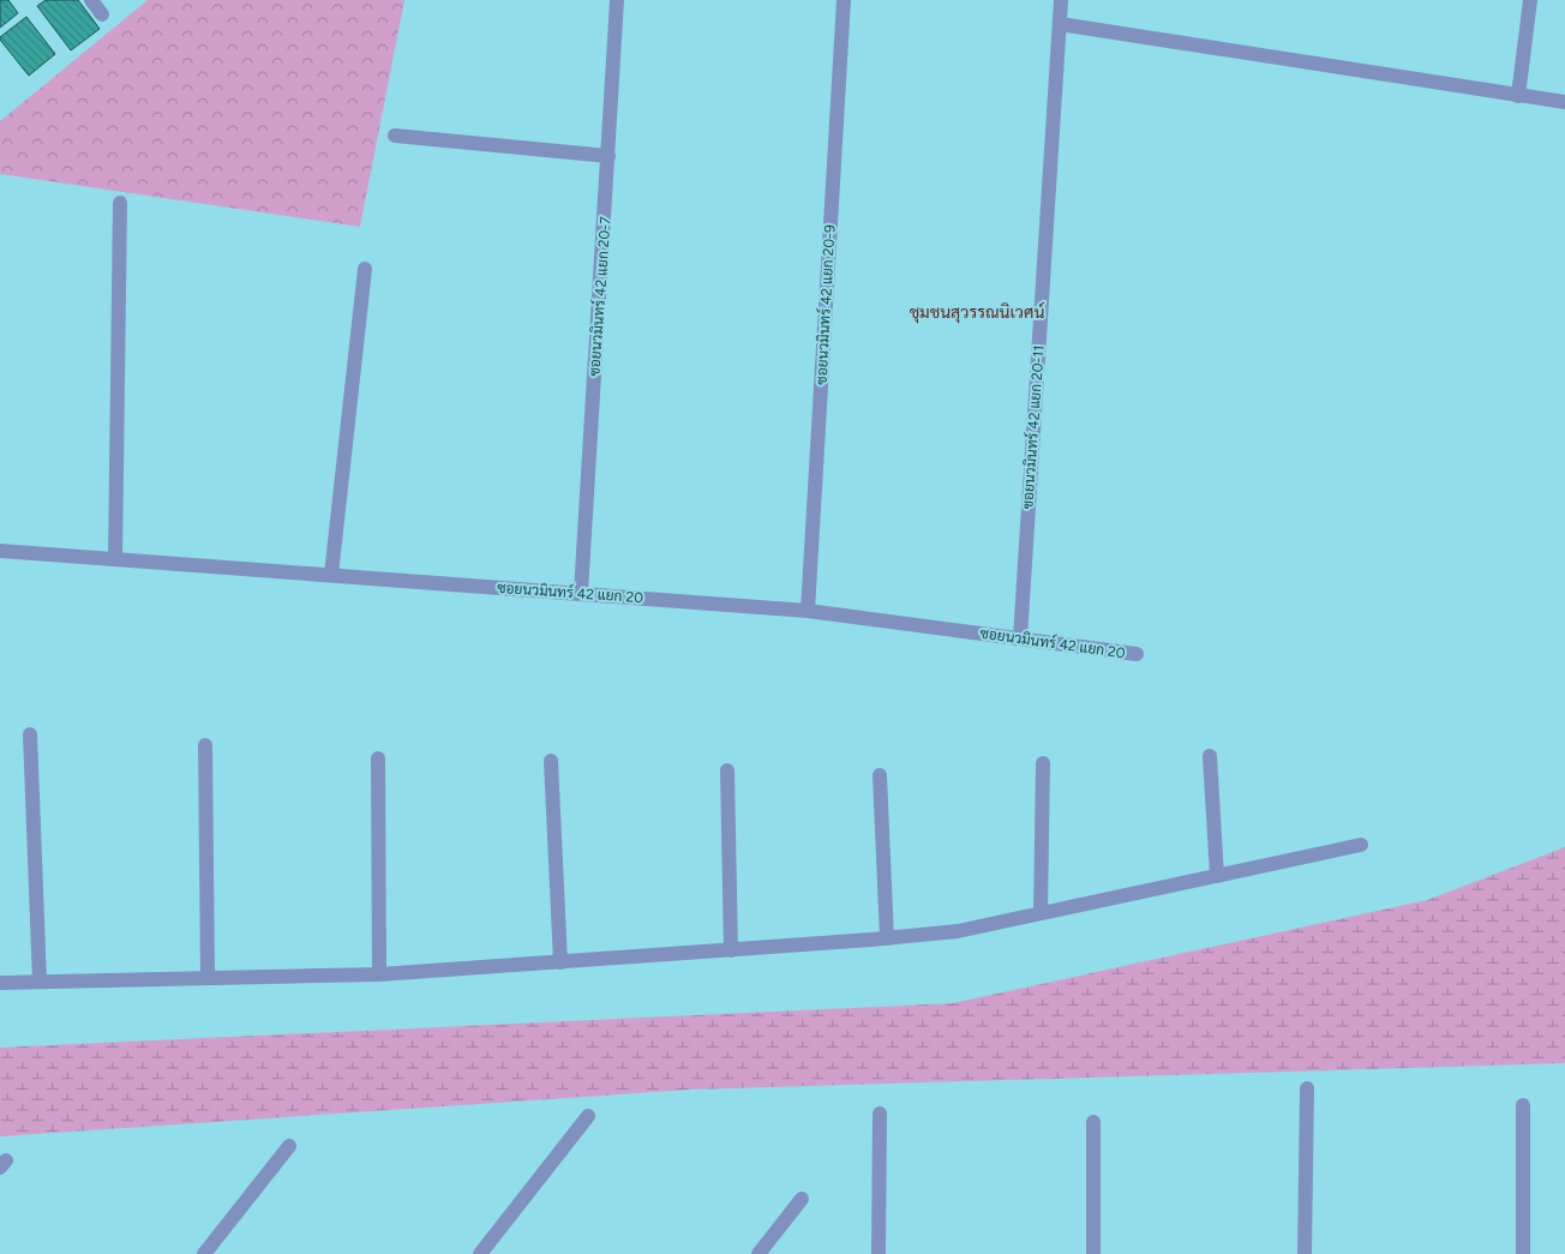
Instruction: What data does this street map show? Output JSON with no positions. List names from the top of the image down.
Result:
{
  "streets": {
    "street": [
      "ซอยนวมินทร์ 42 แยก 20-7",
      "ซอยนวมินทร์ 42 แยก 20-9",
      "ซอยนวมินทร์ 42 แยก 20-11",
      "ซอยนวมินทร์ 42 แยก 20"
    ]
  },
  "crossings": [
    ["ซอยนวมินทร์ 42 แยก 20-7", "ซอยนวมินทร์ 42 แยก 20"],
    ["ซอยนวมินทร์ 42 แยก 20-9", "ซอยนวมินทร์ 42 แยก 20"],
    ["ซอยนวมินทร์ 42 แยก 20-11", "ซอยนวมินทร์ 42 แยก 20"]
  ],
  "districts": ["ชุมชนสุวรรณนิเวศน์"]
}
